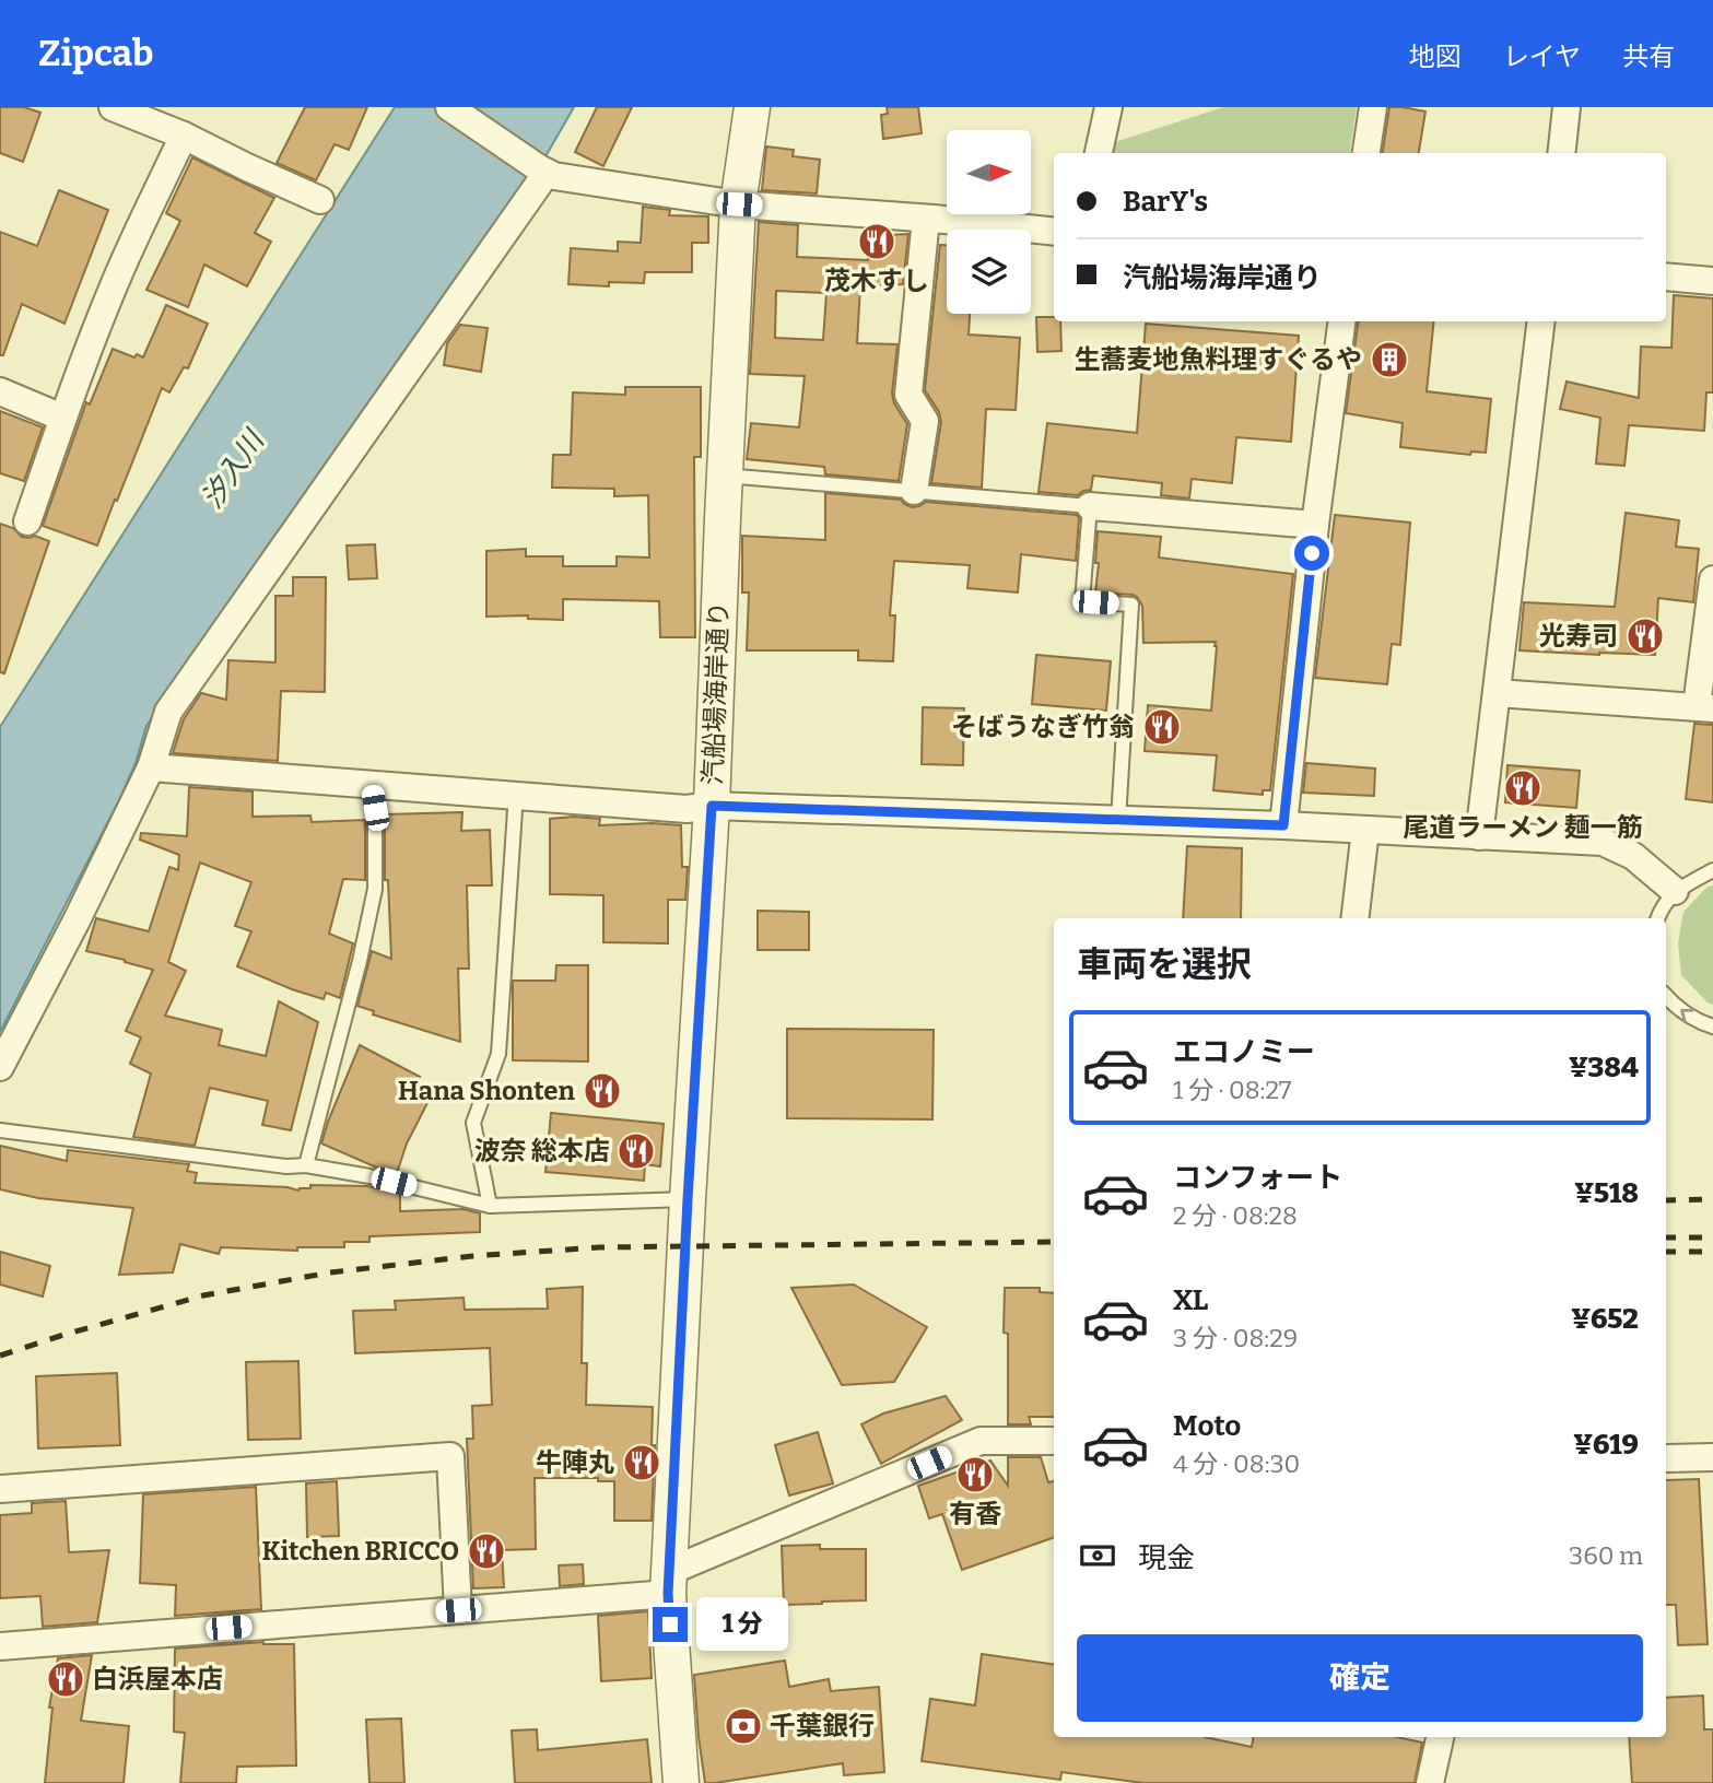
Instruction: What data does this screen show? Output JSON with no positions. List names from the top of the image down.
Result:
{
  "streets": {
    "street": ["汽船場海岸通り"]
  },
  "water": ["汐入川"],
  "places": {
    "restaurant": [
      "茂木すし",
      "光寿司",
      "そばうなぎ竹翁",
      "尾道ラーメン 麺一筋",
      "Hana Shonten",
      "波奈 総本店",
      "牛陣丸",
      "有香",
      "Kitchen BRICCO",
      "白浜屋本店"
    ],
    "building": ["生蕎麦地魚料理すぐるや"],
    "bank": ["千葉銀行"]
  },
  "north": "right",
  "page": {
    "header": "Zipcab",
    "nav": ["地図", "レイヤ", "共有"],
    "banner": ["BarY's", "汽船場海岸通り"],
    "heading": "車両を選択",
    "list": [
      {
        "name": "エコノミー",
        "note": "1 分 · 08:27",
        "value": "¥384"
      },
      {
        "name": "コンフォート",
        "note": "2 分 · 08:28",
        "value": "¥518"
      },
      {
        "name": "XL",
        "note": "3 分 · 08:29",
        "value": "¥652"
      },
      {
        "name": "Moto",
        "note": "4 分 · 08:30",
        "value": "¥619"
      }
    ],
    "pay": ["現金", "360 m"],
    "bubble": "1 分",
    "buttons": "確定"
  }
}
